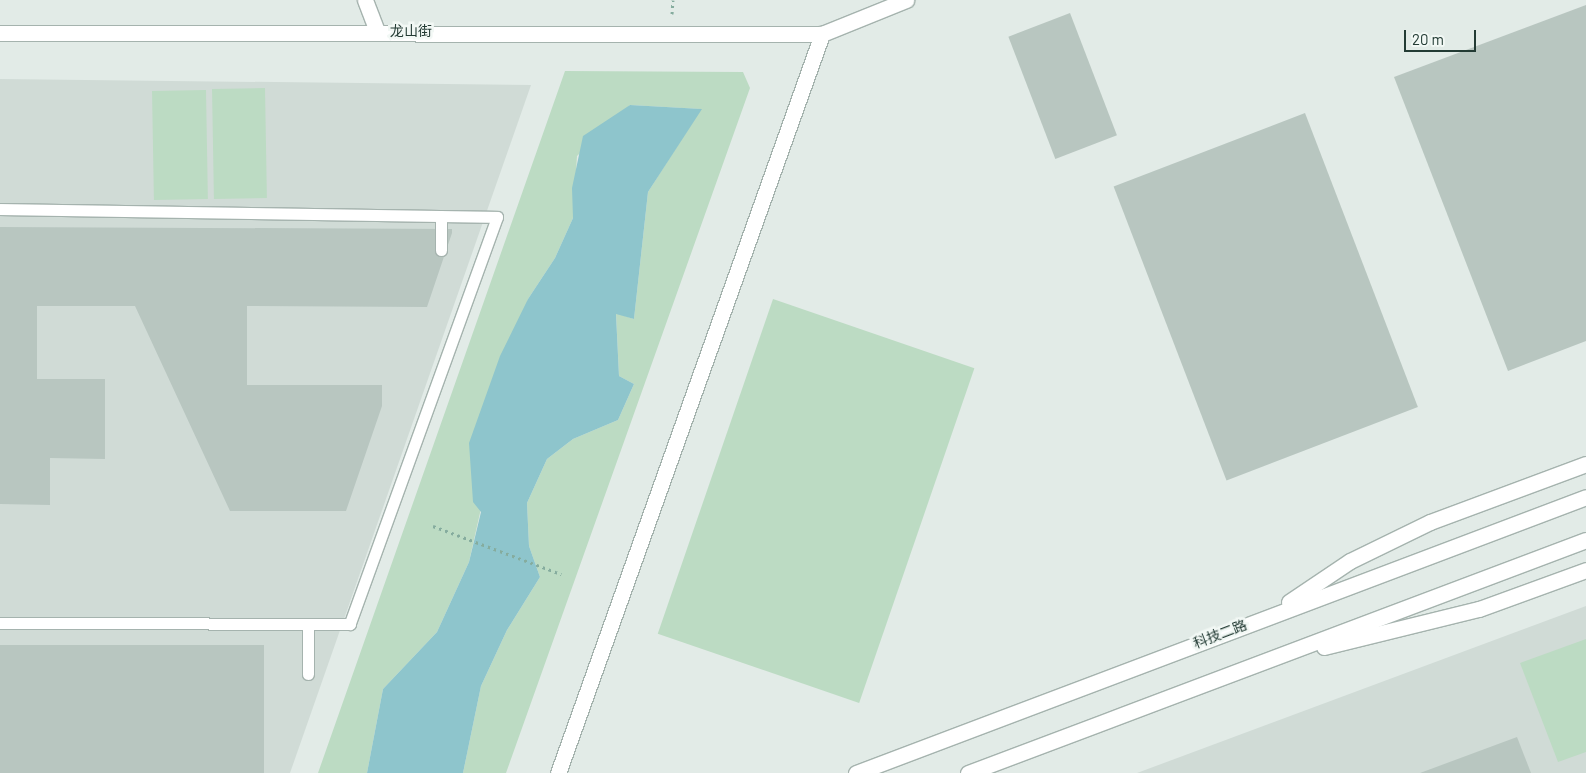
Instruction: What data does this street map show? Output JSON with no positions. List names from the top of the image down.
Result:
{
  "streets": {
    "street": ["龙山街", "科技二路"]
  },
  "scale_bar": "20 m"
}
